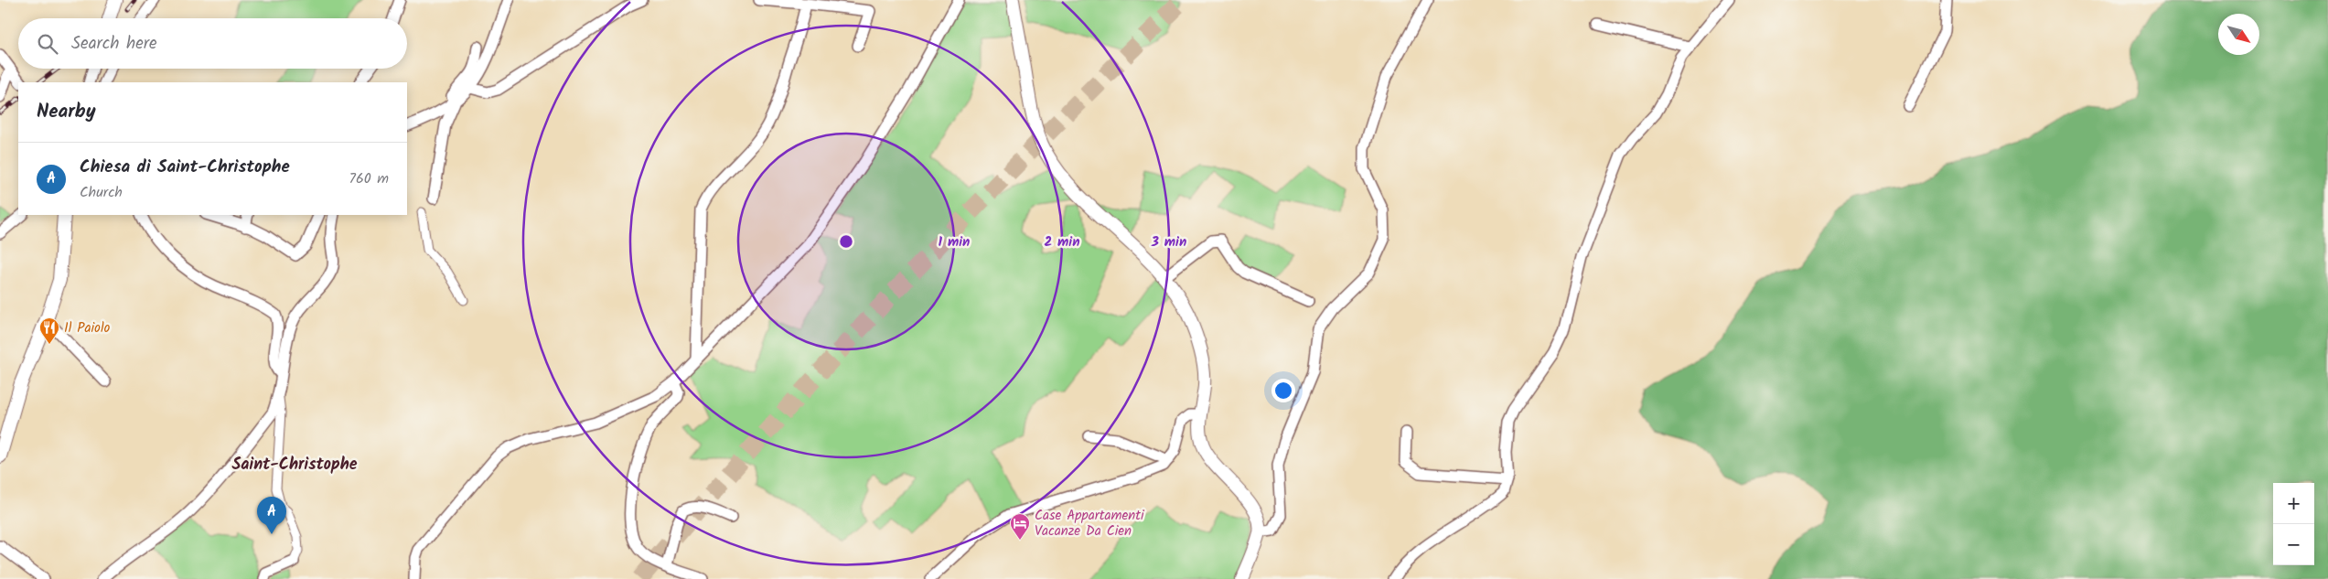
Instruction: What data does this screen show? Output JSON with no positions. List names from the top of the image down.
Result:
{
  "districts": ["Saint-Christophe"],
  "places": {
    "restaurant": ["Il Paiolo"],
    "hotel": ["Case Appartamenti Vacanze Da Cien"]
  },
  "north": "bottom right",
  "page": {
    "search": "Search here",
    "heading": "Nearby",
    "list": [
      {
        "mark": "A",
        "name": "Chiesa di Saint-Christophe",
        "note": "Church",
        "value": "760 m"
      }
    ],
    "map_buttons": ["+", "−"],
    "pins": "A"
  },
  "rings": ["1 min", "2 min", "3 min"]
}
